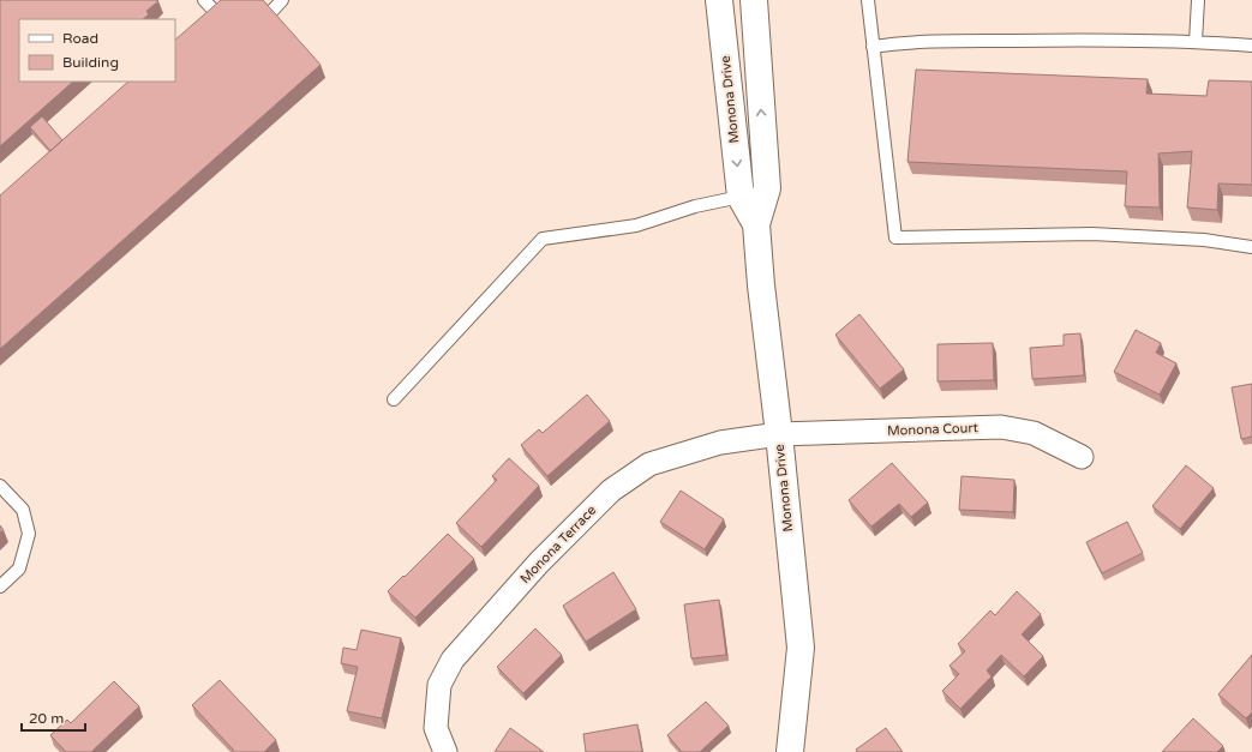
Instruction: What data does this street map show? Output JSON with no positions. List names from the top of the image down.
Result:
{
  "streets": {
    "street": ["Monona Drive", "Monona Court", "Monona Terrace"]
  },
  "crossings": [
    ["Monona Drive", "Monona Court"],
    ["Monona Drive", "Monona Terrace"],
    ["Monona Court", "Monona Terrace"]
  ],
  "legend": ["Road", "Building"],
  "scale_bar": "20 m"
}
